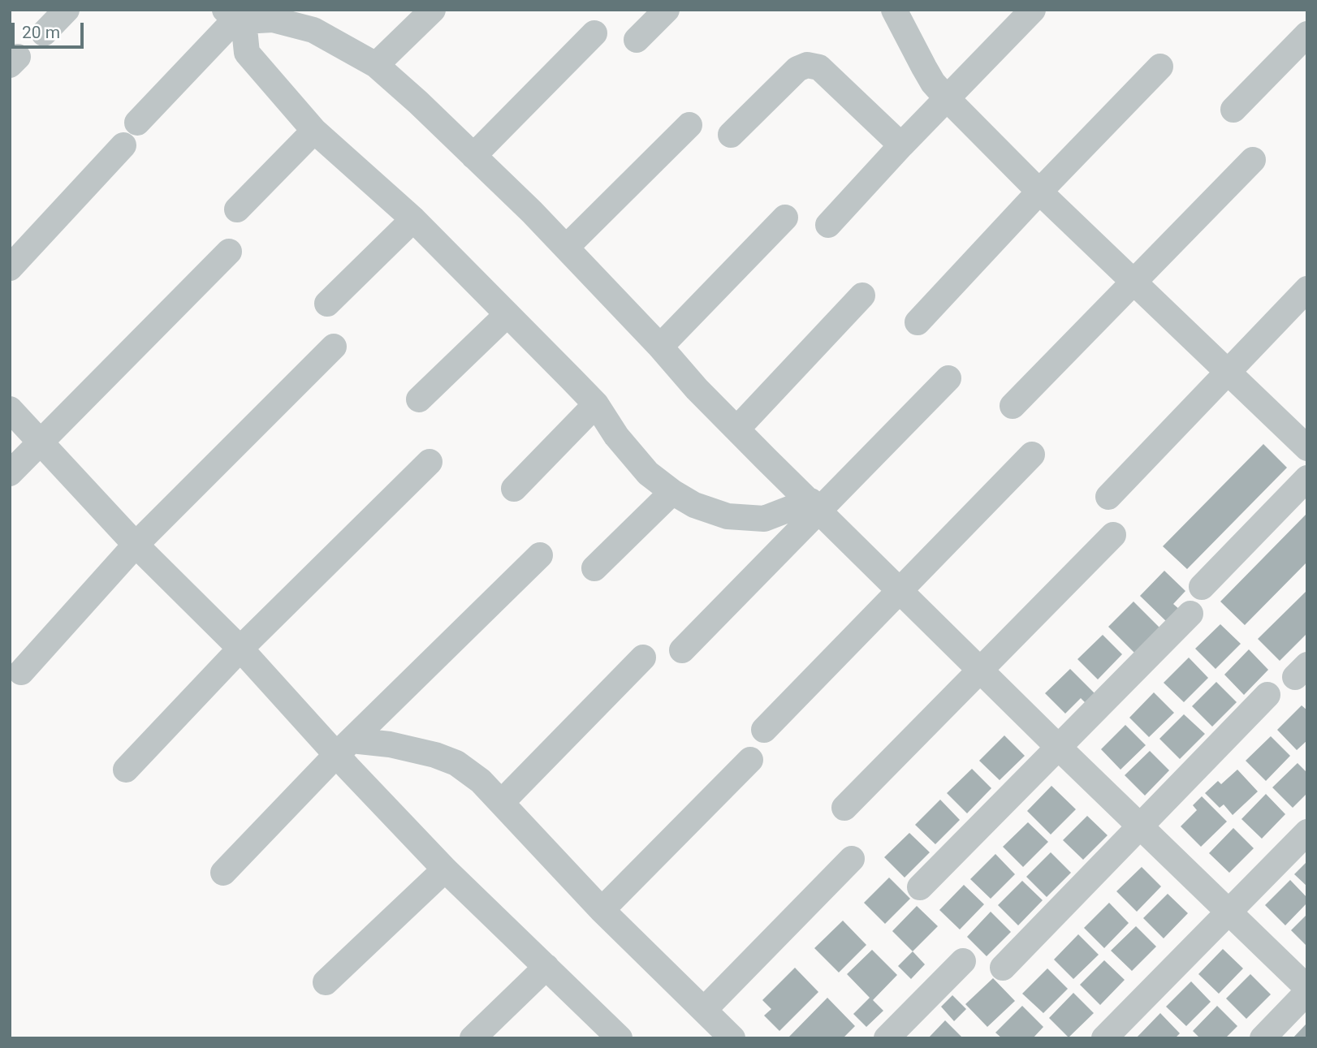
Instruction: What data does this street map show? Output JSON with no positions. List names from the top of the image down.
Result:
{
  "scale_bar": "20 m"
}
